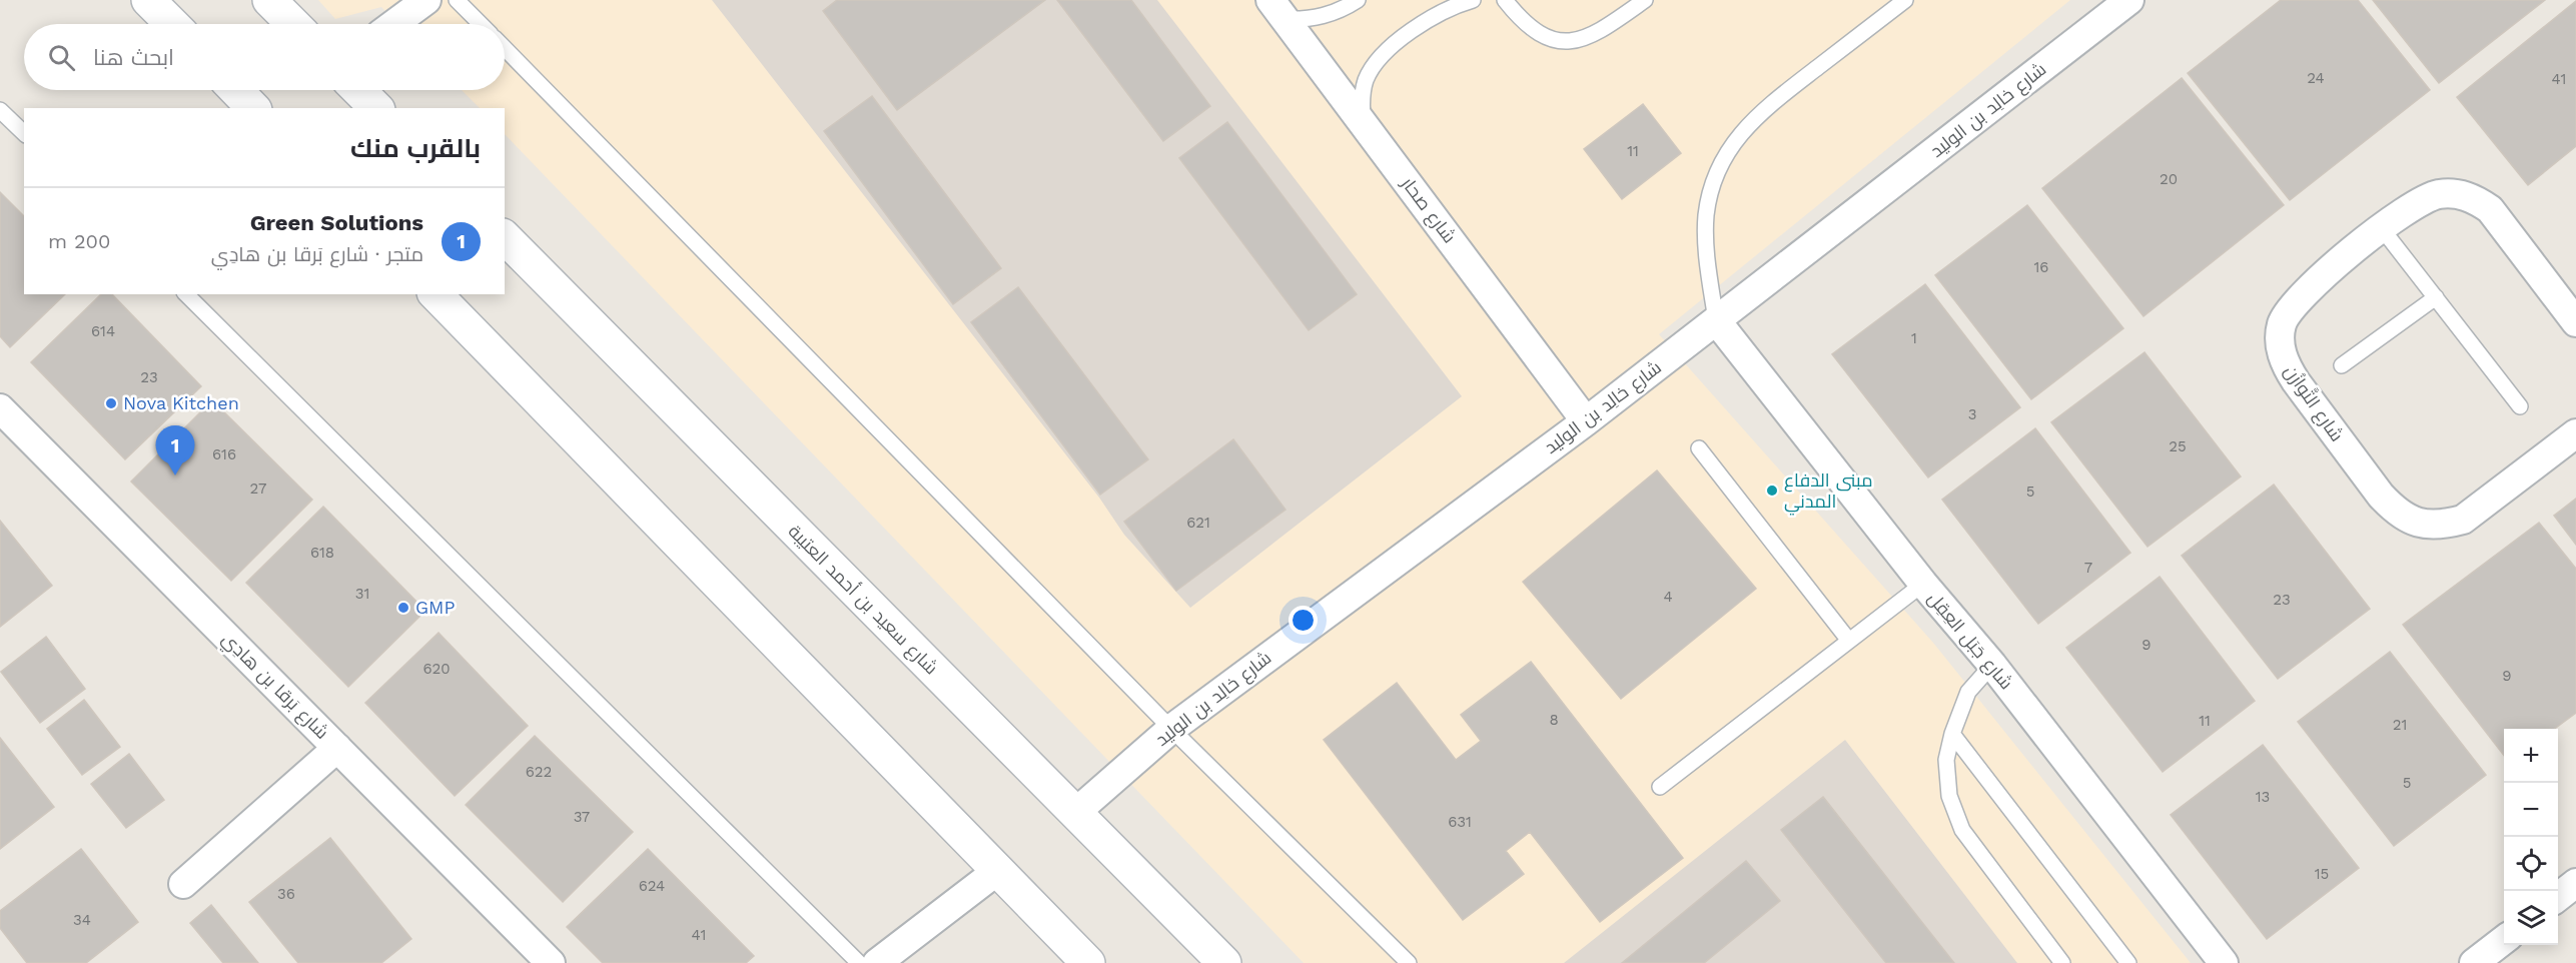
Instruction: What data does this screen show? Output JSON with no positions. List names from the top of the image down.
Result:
{
  "streets": {
    "main road": ["شارع سعيد بن أحمد العتيبة"],
    "street": [
      "شارع خالِد بن الوليد",
      "شارع صحار",
      "شارع التَّوازُن",
      "شارع جَبَل العِقِل",
      "شارع بَرقا بن هادِي"
    ]
  },
  "crossings": [
    ["شارع خالِد بن الوليد", "شارع صحار"],
    ["شارع خالِد بن الوليد", "شارع سعيد بن أحمد العتيبة"],
    ["شارع خالِد بن الوليد", "شارع جَبَل العِقِل"]
  ],
  "places": ["Nova Kitchen", "مبنى الدفاع المدني", "GMP"],
  "house_numbers": [
    "24",
    "41",
    "11",
    "20",
    "16",
    "614",
    "1",
    "23",
    "3",
    "25",
    "616",
    "27",
    "5",
    "621",
    "618",
    "7",
    "31",
    "4",
    "23",
    "9",
    "620",
    "9",
    "8",
    "11",
    "21",
    "622",
    "5",
    "13",
    "37",
    "631",
    "15",
    "624",
    "36",
    "34",
    "41"
  ],
  "page": {
    "search": "ابحث هنا",
    "heading": "بالقرب منك",
    "list": [
      {
        "mark": "1",
        "name": "Green Solutions",
        "note": "متجر · شارع بَرقا بن هادِي",
        "value": "200 m"
      }
    ],
    "pins": "1",
    "map_buttons": ["+", "−"]
  }
}
